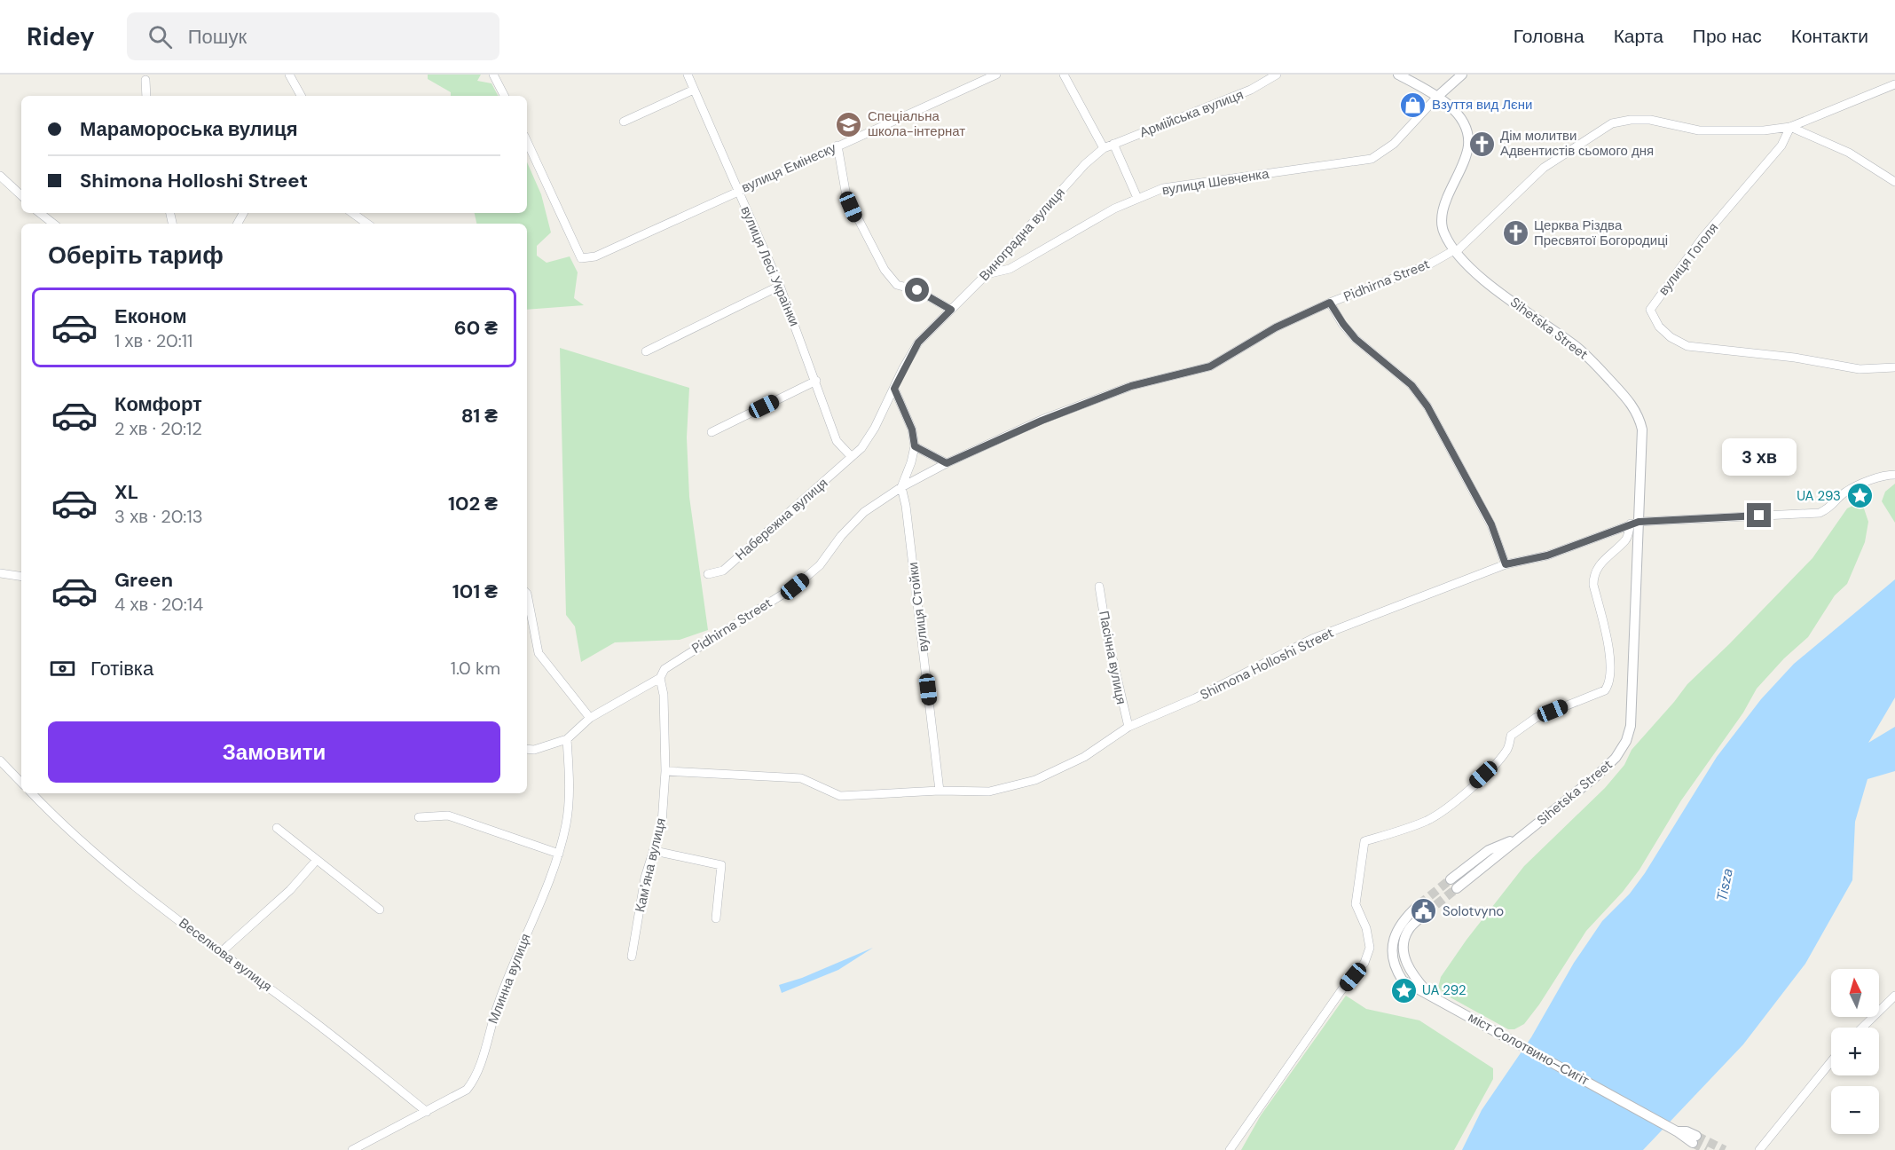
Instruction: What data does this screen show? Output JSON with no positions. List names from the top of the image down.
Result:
{
  "streets": {
    "street": [
      "Армійська вулиця",
      "вулиця Емінеску",
      "вулиця Шевченка",
      "Виноградна вулиця",
      "вулиця Гоголя",
      "вулиця Лесі Українки",
      "Pidhirna Street",
      "Sihetska Street",
      "Набережна вулиця",
      "вулиця Стойки",
      "Пасічна вулиця",
      "Shimona Holloshi Street",
      "Камʼяна вулиця",
      "Веселкова вулиця",
      "Млинна вулиця",
      "міст Солотвино–Сигіт"
    ]
  },
  "crossings": [
    ["Армійська вулиця", "Виноградна вулиця"],
    ["вулиця Емінеску", "вулиця Лесі Українки"],
    ["вулиця Шевченка", "Виноградна вулиця"],
    ["вулиця Шевченка", "Sihetska Street"],
    ["Виноградна вулиця", "вулиця Лесі Українки"],
    ["Виноградна вулиця", "Набережна вулиця"],
    ["вулиця Гоголя", "Pidhirna Street"],
    ["вулиця Лесі Українки", "Набережна вулиця"],
    ["Pidhirna Street", "Sihetska Street"],
    ["Pidhirna Street", "вулиця Стойки"],
    ["Pidhirna Street", "Камʼяна вулиця"],
    ["Pidhirna Street", "Млинна вулиця"],
    ["Sihetska Street", "Shimona Holloshi Street"],
    ["вулиця Стойки", "Shimona Holloshi Street"],
    ["Пасічна вулиця", "Shimona Holloshi Street"],
    ["Shimona Holloshi Street", "Камʼяна вулиця"],
    ["Веселкова вулиця", "Млинна вулиця"]
  ],
  "water": ["Tisza"],
  "places": {
    "shop": ["Взуття вид Лєни"],
    "school or university": ["Спеціальна школа-інтернат"],
    "church": ["Дім молитви Адвентистів сьомого дня", "Церква Різдва Пресвятої Богородиці"],
    "place": ["UA 293", "UA 292"],
    "public building": ["Solotvyno"]
  },
  "north": "top",
  "page": {
    "header": "Ridey",
    "search": "Пошук",
    "nav": [
      "Головна",
      "Карта",
      "Про нас",
      "Контакти"
    ],
    "banner": ["Марамороська вулиця", "Shimona Holloshi Street"],
    "heading": "Оберіть тариф",
    "list": [
      {
        "name": "Економ",
        "note": "1 хв · 20:11",
        "value": "60 ₴"
      },
      {
        "name": "Комфорт",
        "note": "2 хв · 20:12",
        "value": "81 ₴"
      },
      {
        "name": "XL",
        "note": "3 хв · 20:13",
        "value": "102 ₴"
      },
      {
        "name": "Green",
        "note": "4 хв · 20:14",
        "value": "101 ₴"
      }
    ],
    "bubble": "3 хв",
    "pay": ["Готівка", "1.0 km"],
    "buttons": "Замовити",
    "map_buttons": ["+", "−"]
  }
}
